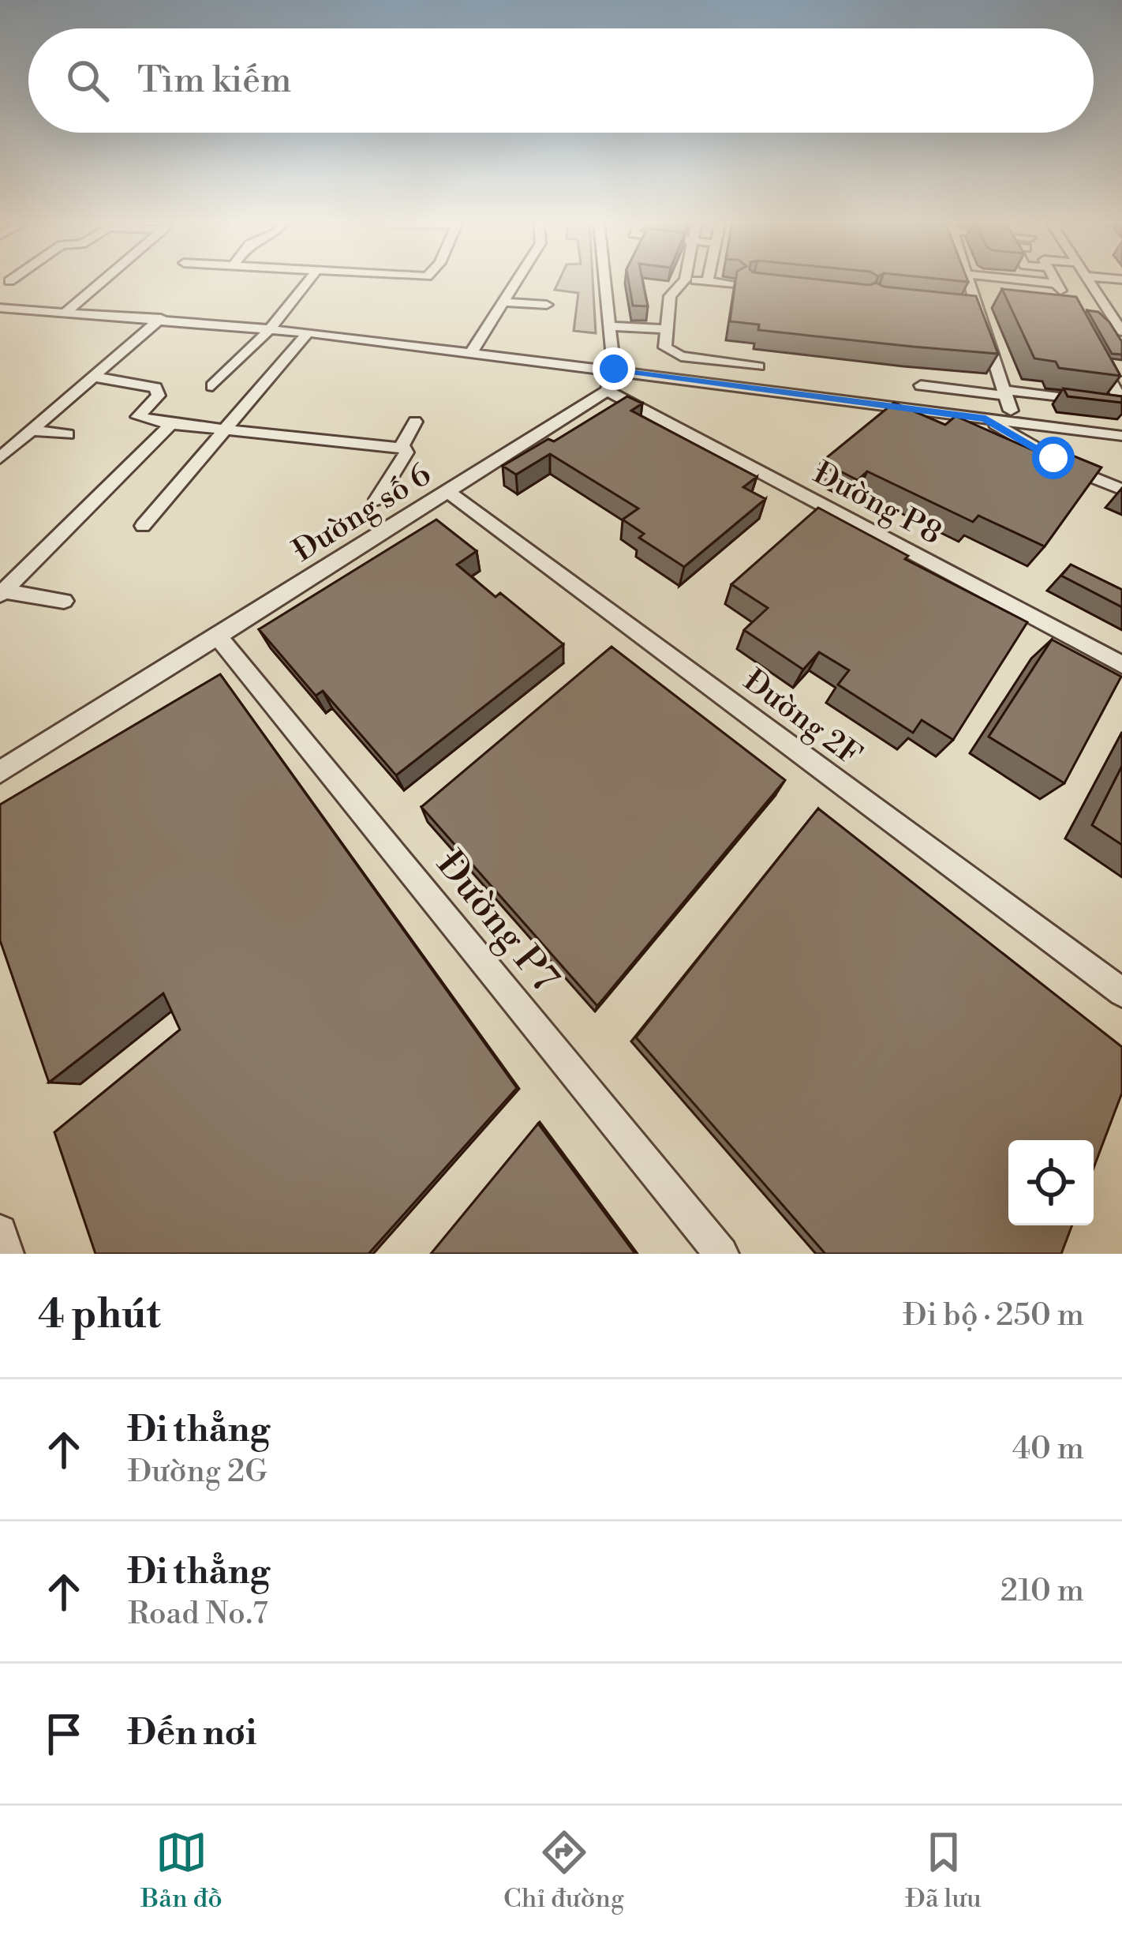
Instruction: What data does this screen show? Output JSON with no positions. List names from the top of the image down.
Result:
{
  "streets": {
    "street": [
      "Đường P8",
      "Đường số 6",
      "Đường 2F",
      "Đường P7"
    ]
  },
  "crossings": [
    ["Đường P8", "Đường số 6"],
    ["Đường số 6", "Đường 2F"],
    ["Đường số 6", "Đường P7"]
  ],
  "page": {
    "search": "Tìm kiếm",
    "heading": ["4 phút", "Đi bộ · 250 m"],
    "list": [
      ["Đi thẳng", "Đường 2G", "40 m"],
      ["Đi thẳng", "Road No.7", "210 m"],
      "Đến nơi"
    ],
    "nav": ["Bản đồ", "Chỉ đường", "Đã lưu"]
  }
}
